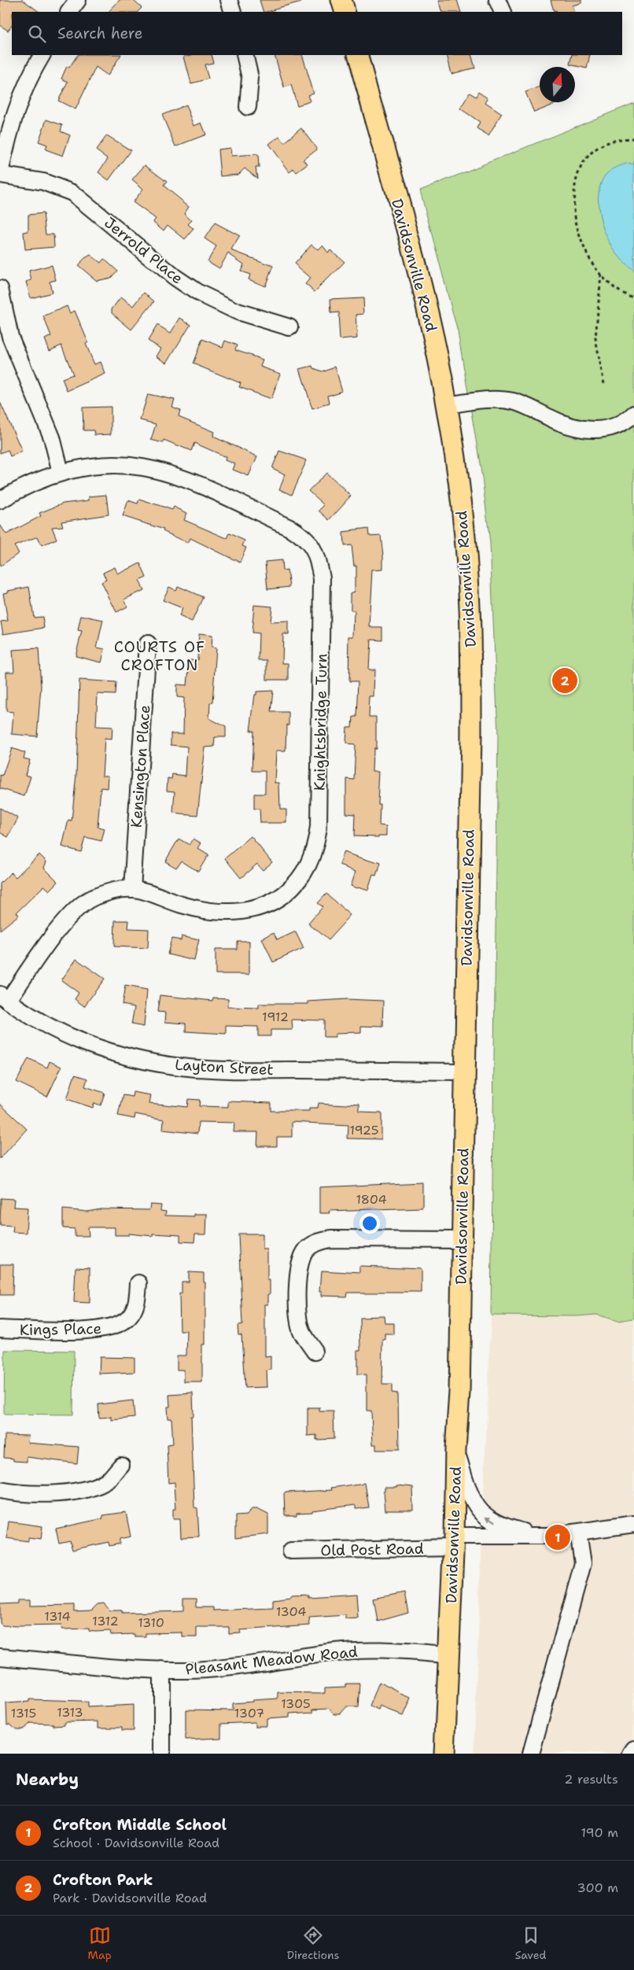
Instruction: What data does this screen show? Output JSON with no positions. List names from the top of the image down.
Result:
{
  "streets": {
    "main road": ["Davidsonville Road"],
    "street": [
      "Jerrold Place",
      "Knightsbridge Turn",
      "Kensington Place",
      "Layton Street",
      "Kings Place",
      "Old Post Road",
      "Pleasant Meadow Road"
    ]
  },
  "crossings": [
    ["Davidsonville Road", "Layton Street"],
    ["Davidsonville Road", "Old Post Road"],
    ["Davidsonville Road", "Pleasant Meadow Road"],
    ["Knightsbridge Turn", "Kensington Place"],
    ["Knightsbridge Turn", "Layton Street"]
  ],
  "districts": ["COURTS OF CROFTON"],
  "house_numbers": [
    "1912",
    "1925",
    "1804",
    "1304",
    "1314",
    "1312",
    "1310",
    "1305",
    "1313",
    "1315",
    "1307"
  ],
  "north": "top",
  "page": {
    "search": "Search here",
    "pins": ["2", "1"],
    "heading": ["Nearby", "2 results"],
    "list": [
      {
        "mark": "1",
        "name": "Crofton Middle School",
        "note": "School · Davidsonville Road",
        "value": "190 m"
      },
      {
        "mark": "2",
        "name": "Crofton Park",
        "note": "Park · Davidsonville Road",
        "value": "300 m"
      }
    ],
    "nav": ["Map", "Directions", "Saved"]
  }
}
